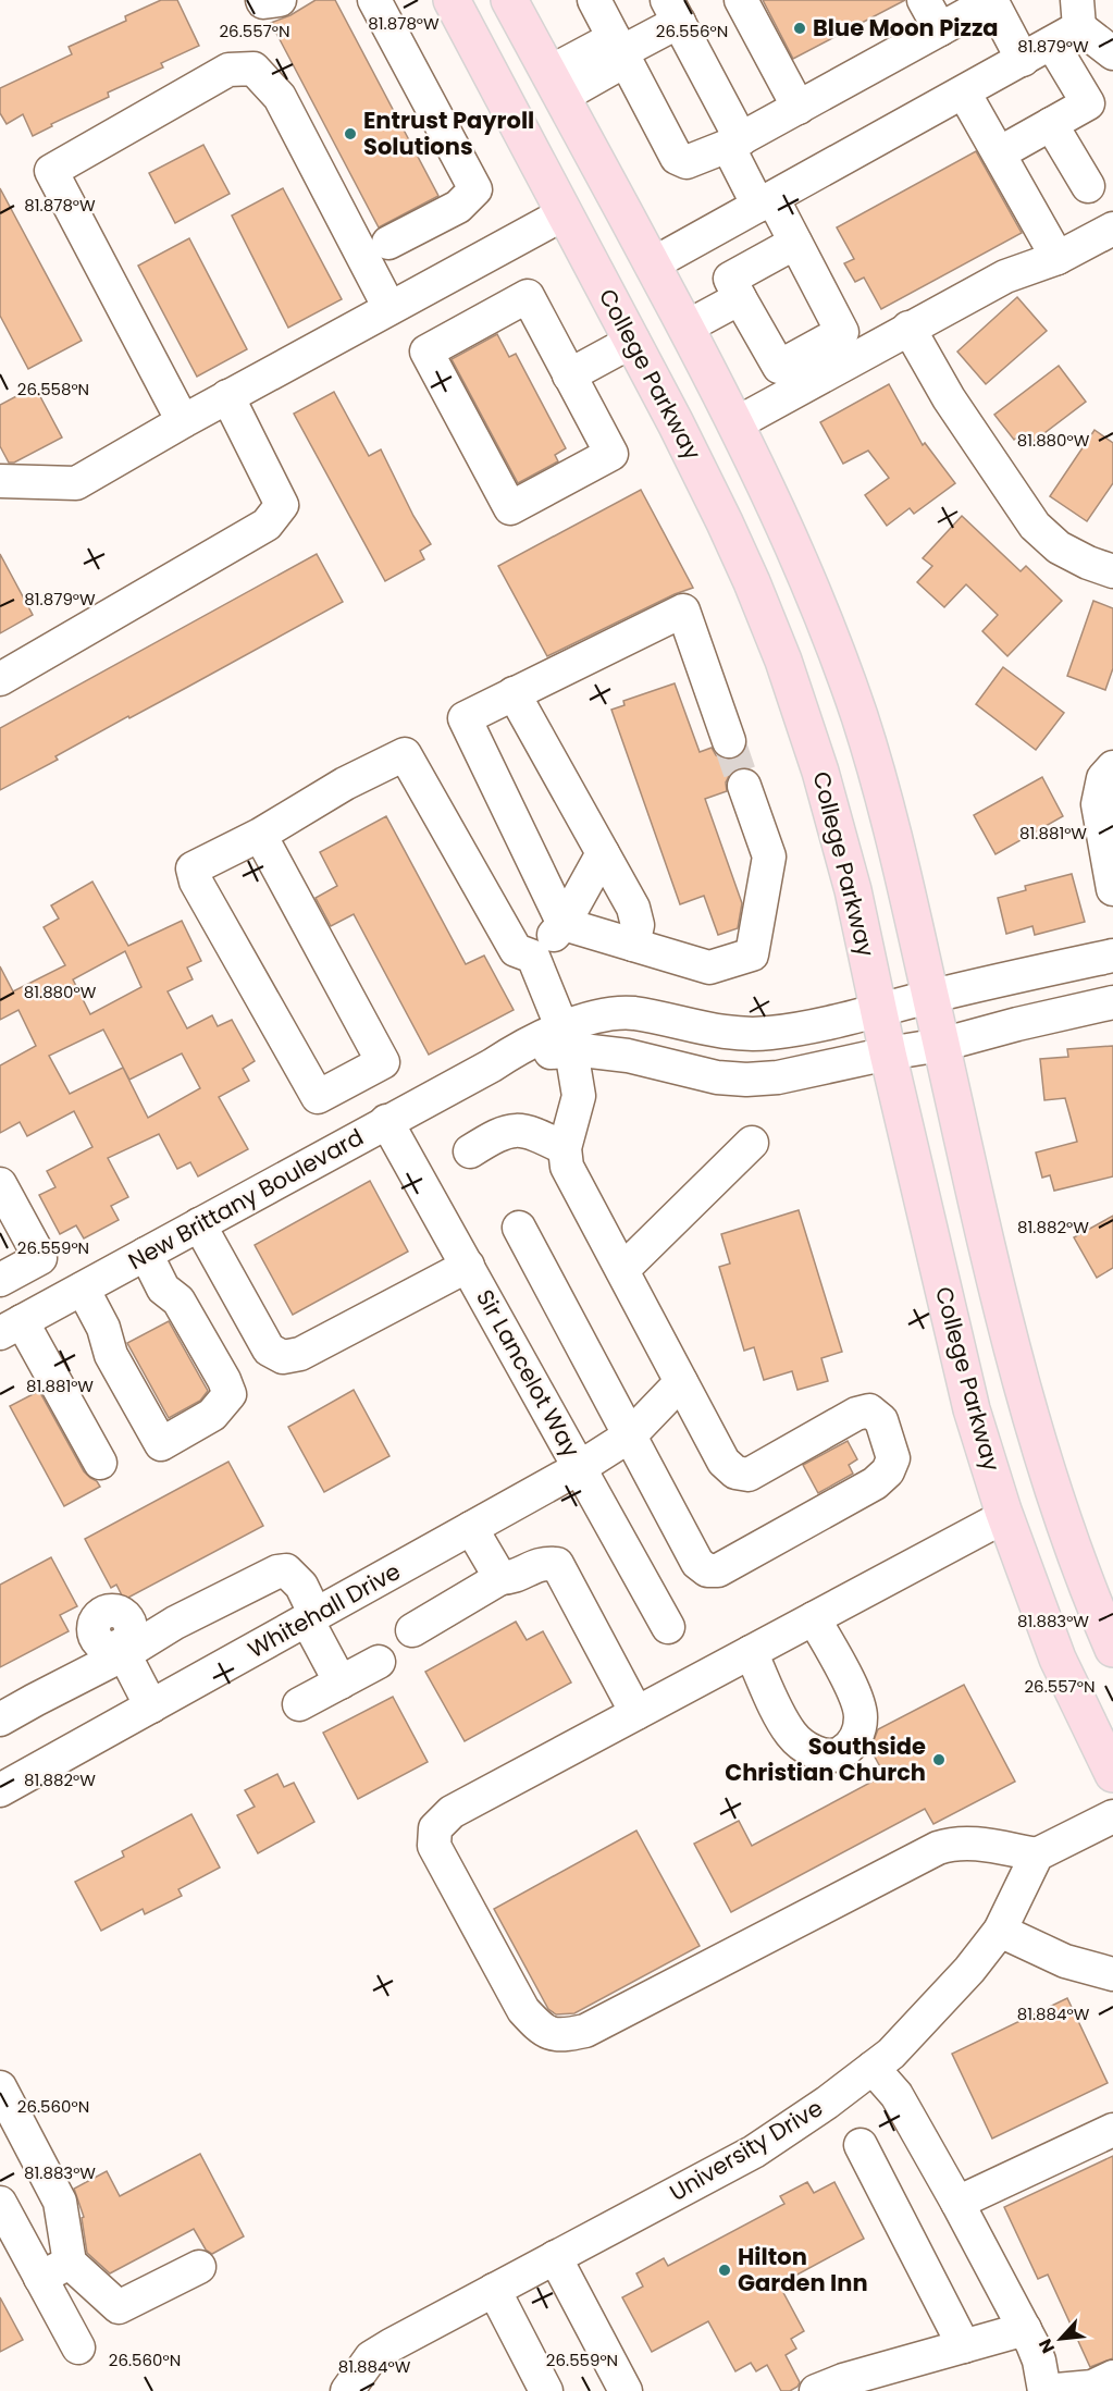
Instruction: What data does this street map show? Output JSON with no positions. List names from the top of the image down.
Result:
{
  "streets": {
    "main road": ["College Parkway"],
    "street": [
      "New Brittany Boulevard",
      "Sir Lancelot Way",
      "Whitehall Drive",
      "University Drive"
    ]
  },
  "crossings": [
    ["College Parkway", "New Brittany Boulevard"],
    ["New Brittany Boulevard", "Sir Lancelot Way"],
    ["Sir Lancelot Way", "Whitehall Drive"]
  ],
  "places": [
    "Blue Moon Pizza",
    "Entrust Payroll Solutions",
    "Southside Christian Church",
    "Hilton Garden Inn"
  ],
  "north": "bottom left",
  "coordinates": [
    "81.878°W",
    "26.557°N",
    "26.556°N",
    "81.879°W",
    "26.558°N",
    "81.880°W",
    "81.881°W",
    "81.882°W",
    "26.559°N",
    "81.883°W",
    "81.884°W",
    "26.560°N"
  ]
}
